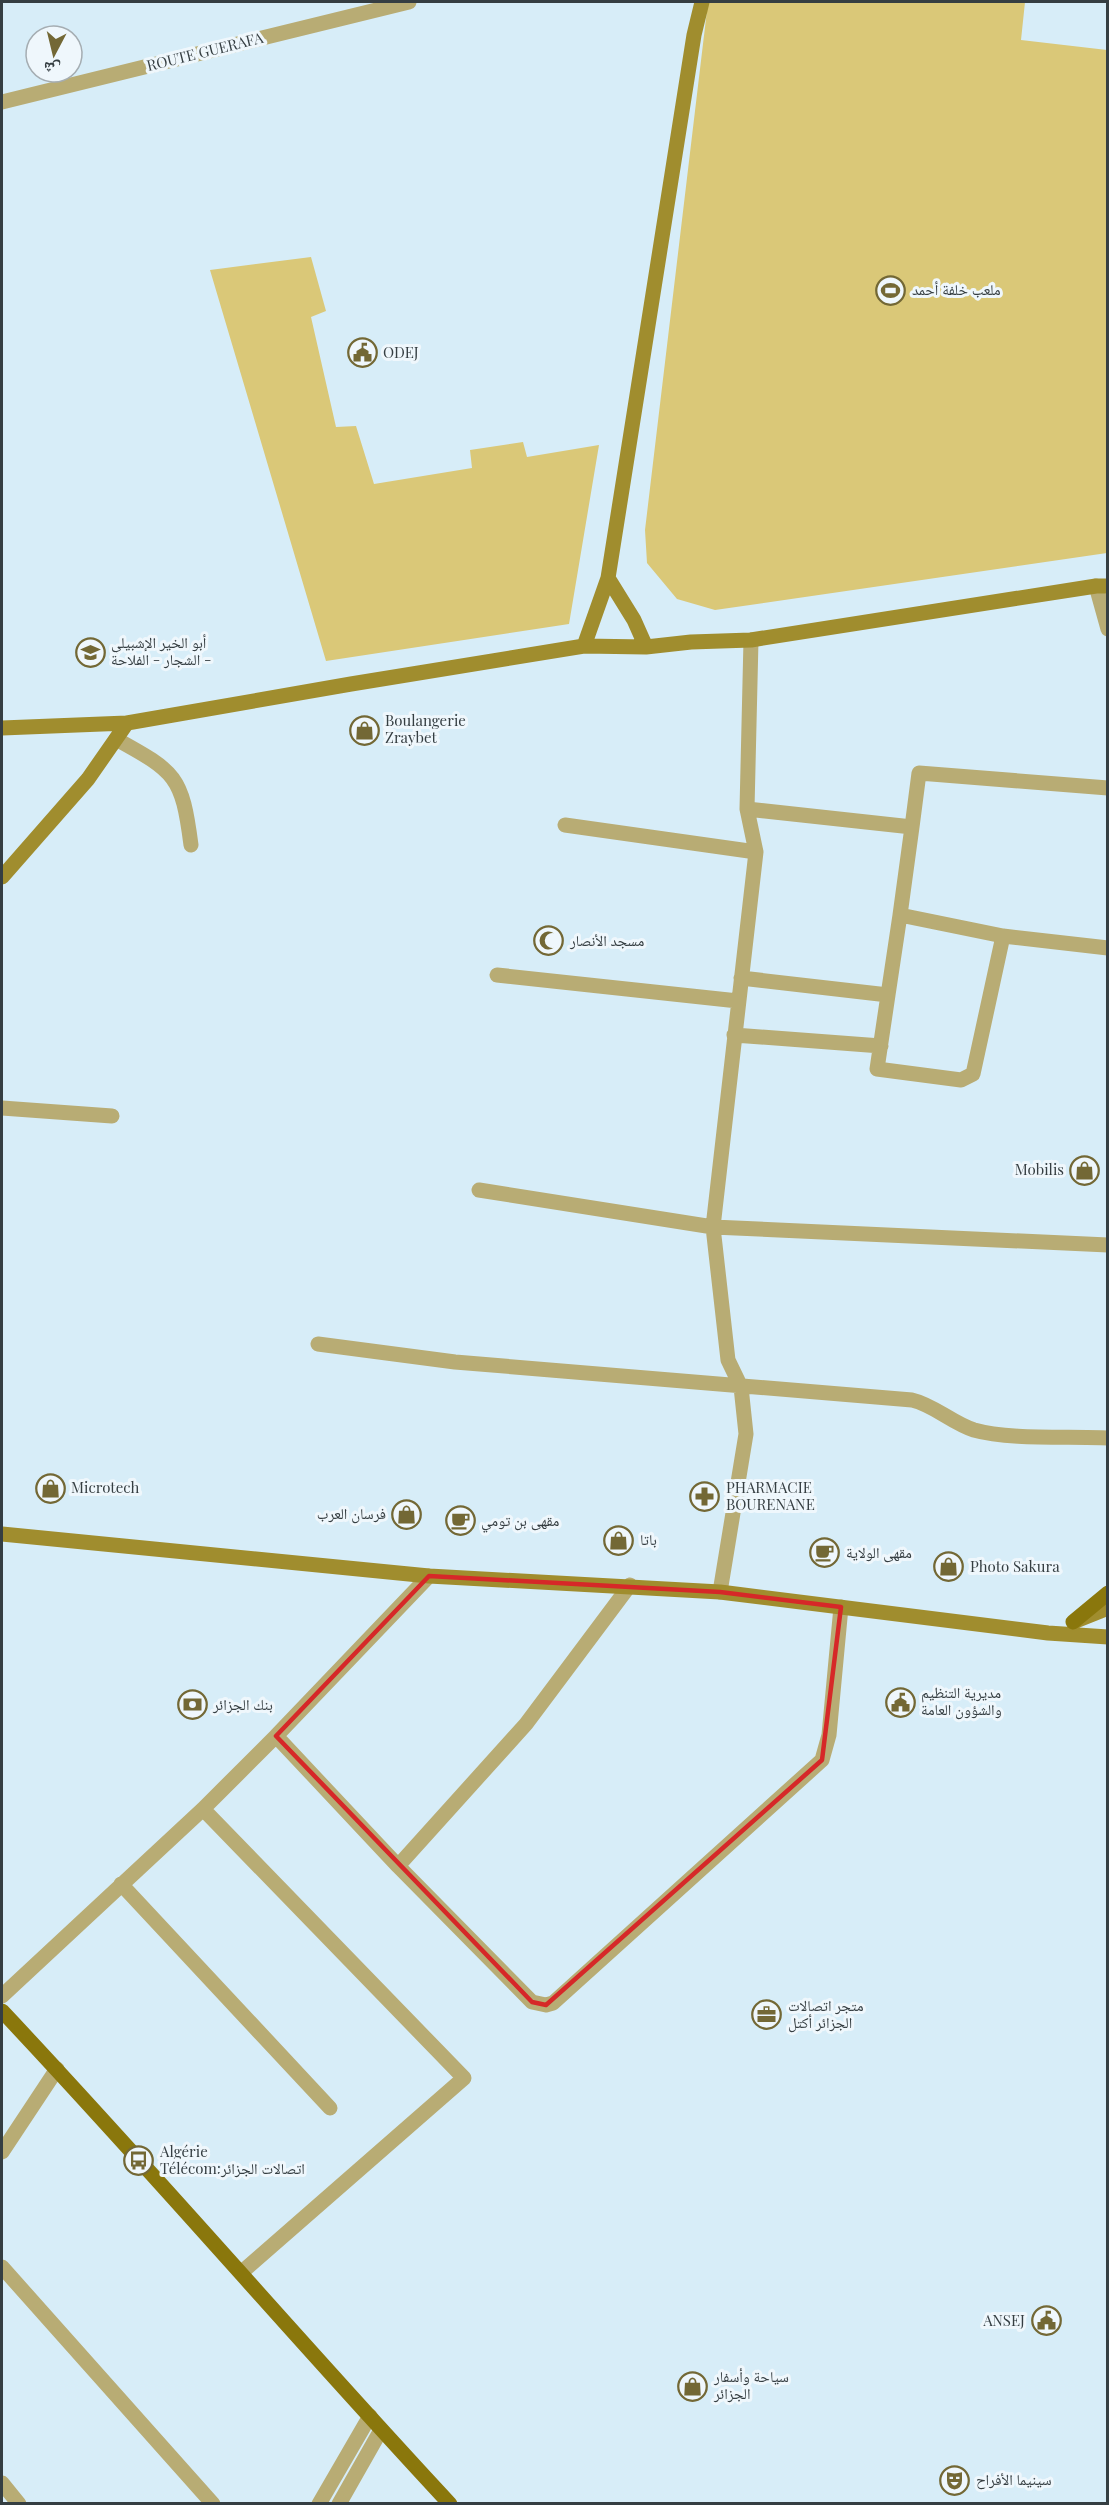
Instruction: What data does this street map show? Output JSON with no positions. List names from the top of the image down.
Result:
{
  "streets": {
    "street": ["ROUTE GUERAFA"]
  },
  "places": {
    "sports": ["ملعب خلفة أحمد"],
    "public building": ["ODEJ", "مديرية التنظيم والشؤون العامة", "ANSEJ"],
    "school or university": ["أبو الخير الإشبيلي الشجار - الفلاحة -"],
    "shop": [
      "Boulangerie Zraybet",
      "Mobilis",
      "Microtech",
      "فرسان العرب",
      "باتا",
      "Photo Sakura",
      "سياحة وأسفار الجزائر"
    ],
    "mosque": ["مسجد الأنصار"],
    "pharmacy": ["PHARMACIE BOURENANE"],
    "cafe": ["مقهى بن تومي", "مقهى الولاية"],
    "bank": ["بنك الجزائر"],
    "office": ["متجر اتصالات الجزائر أكتل"],
    "bus stop": ["Algérie Télécom;اتصالات الجزائر"],
    "theatre": ["سينيما الأفراح"]
  },
  "north": "bottom"
}
